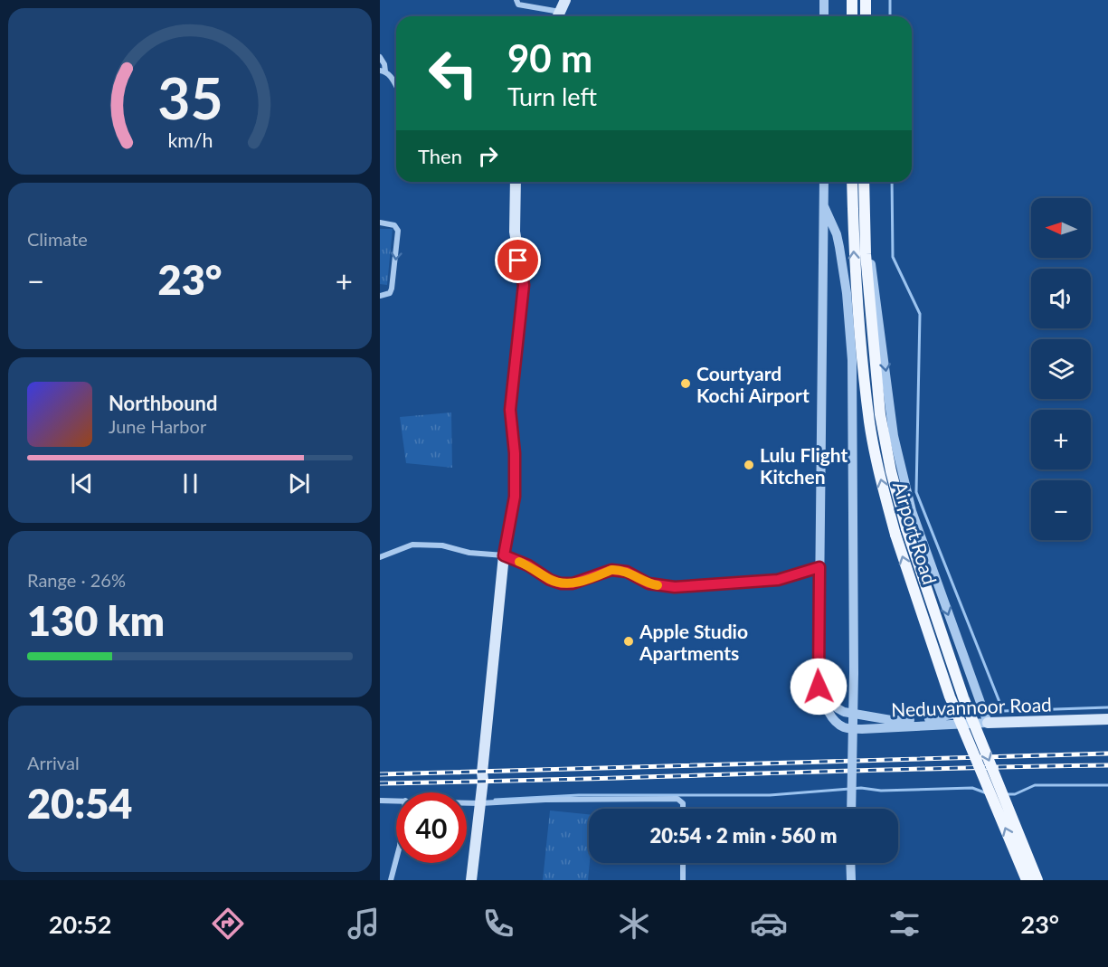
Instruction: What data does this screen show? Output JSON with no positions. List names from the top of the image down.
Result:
{
  "streets": {
    "main road": ["Airport Road", "Neduvannoor Road"]
  },
  "places": ["Courtyard Kochi Airport", "Lulu Flight Kitchen", "Apple Studio Apartments"],
  "north": "left",
  "page": {
    "turn": ["90 m", "Turn left"],
    "then": "Then",
    "tile": [
      "Climate",
      ["Range · 26%", "130 km"],
      ["Arrival", "20:54"]
    ],
    "map_buttons": ["+", "−"],
    "heat": ["−", "23°", "+"],
    "song": ["Northbound", "June Harbor"],
    "limit": "40",
    "trip": "20:54 · 2 min · 560 m",
    "tabs": ["20:52", "23°"],
    "gauge": ["35", "km/h"]
  }
}
